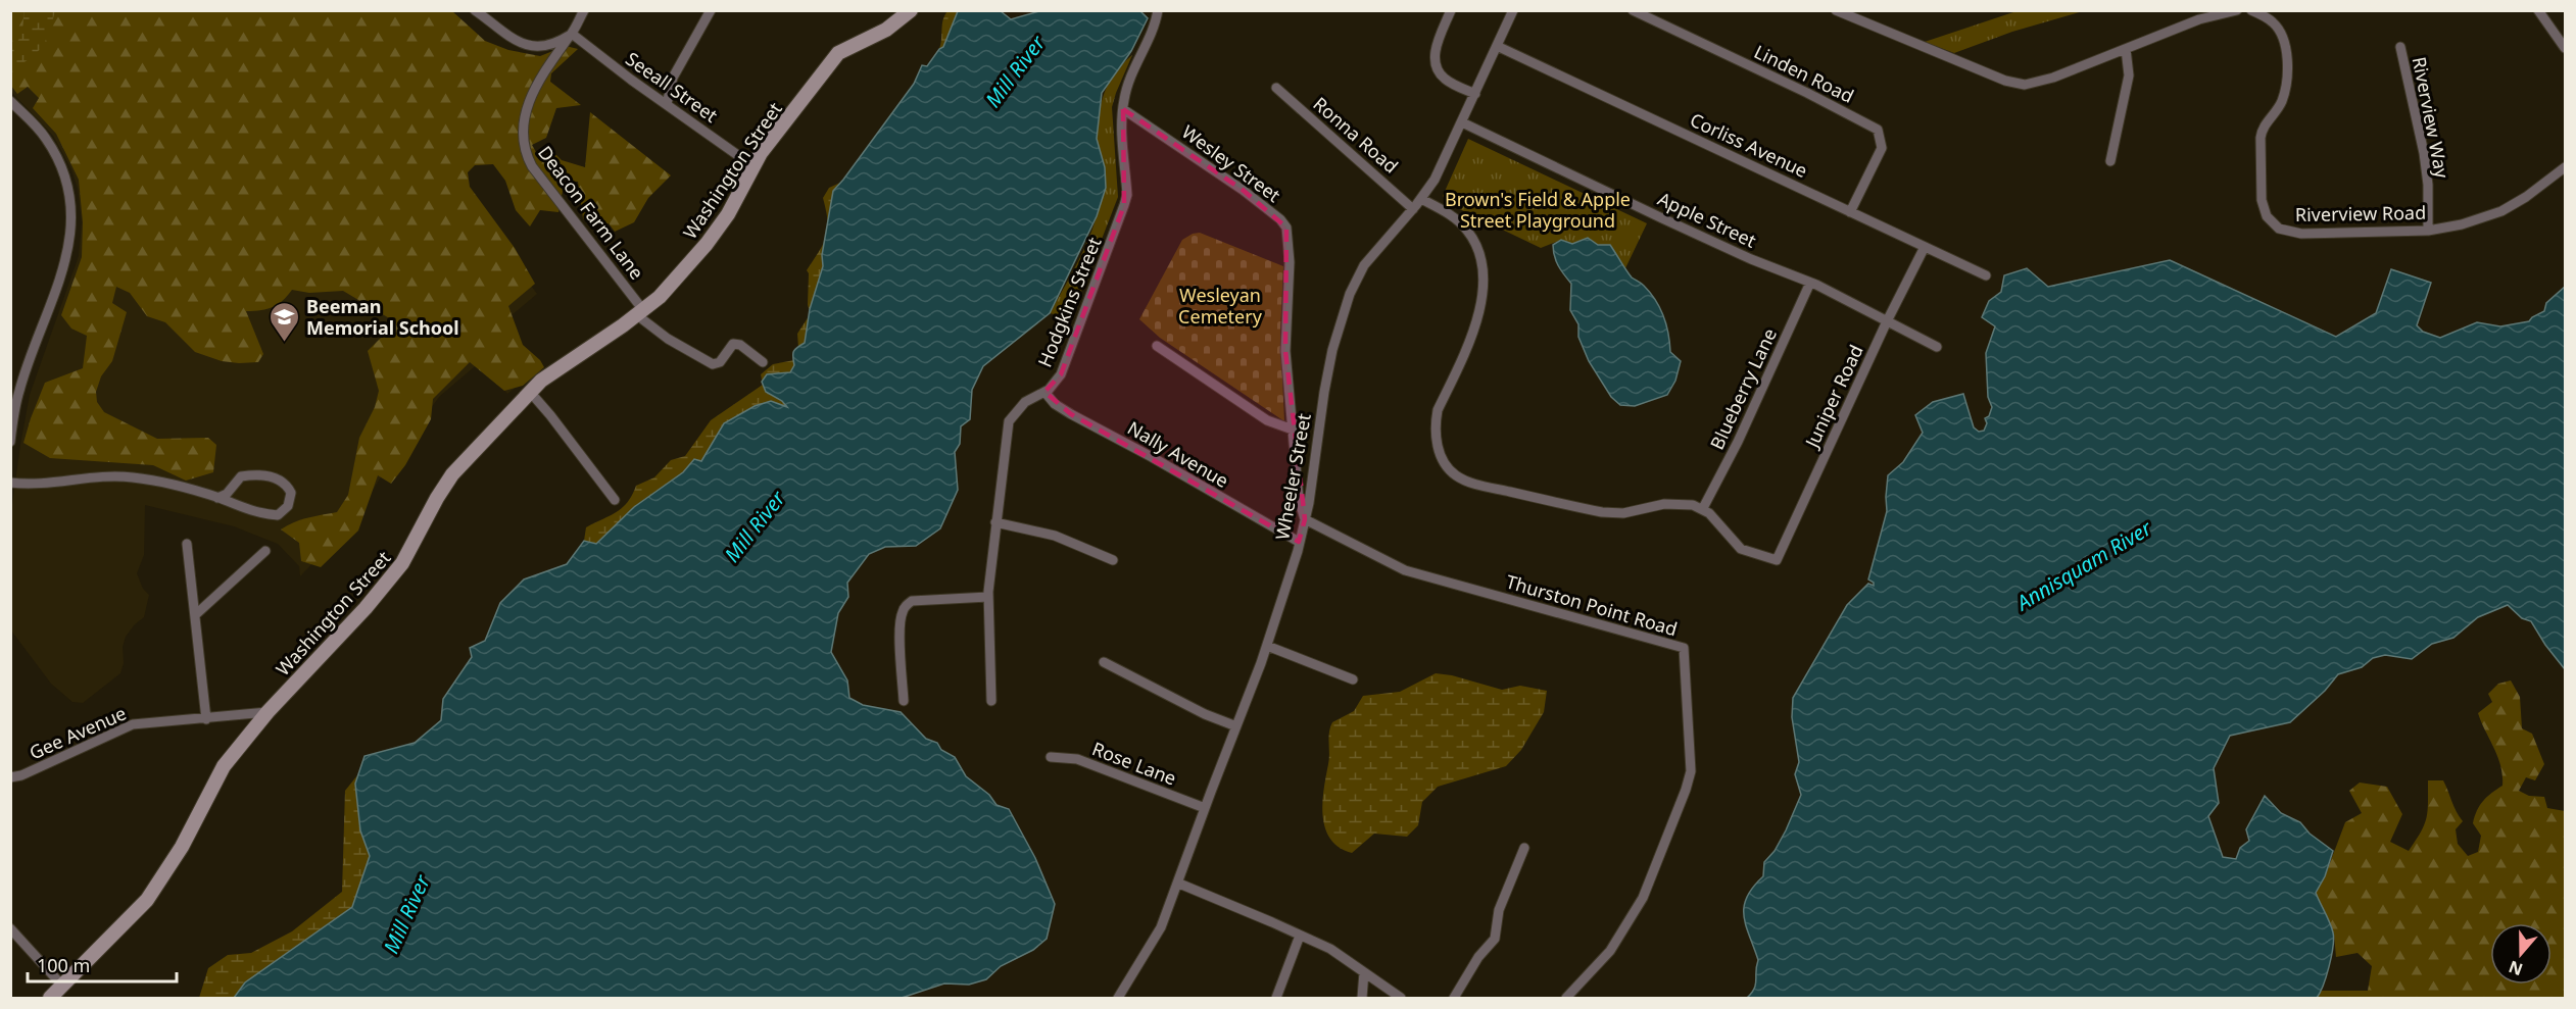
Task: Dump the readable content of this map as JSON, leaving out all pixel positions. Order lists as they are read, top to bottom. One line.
{"streets":{"main road":["Washington Street"],"street":["Linden Road","Seeall Street","Riverview Way","Ronna Road","Corliss Avenue","Wesley Street","Deacon Farm Lane","Riverview Road","Apple Street","Hodgkins Street","Blueberry Lane","Juniper Road","Nally Avenue","Wheeler Street","Thurston Point Road","Gee Avenue","Rose Lane"]},"crossings":[["Linden Road","Corliss Avenue"],["Seeall Street","Washington Street"],["Seeall Street","Deacon Farm Lane"],["Riverview Way","Riverview Road"],["Ronna Road","Wheeler Street"],["Corliss Avenue","Juniper Road"],["Corliss Avenue","Wheeler Street"],["Wesley Street","Hodgkins Street"],["Wesley Street","Wheeler Street"],["Wesley Street","Thurston Point Road"],["Washington Street","Deacon Farm Lane"],["Washington Street","Gee Avenue"],["Apple Street","Blueberry Lane"],["Apple Street","Juniper Road"],["Apple Street","Wheeler Street"],["Hodgkins Street","Nally Avenue"],["Blueberry Lane","Juniper Road"],["Nally Avenue","Wheeler Street"],["Wheeler Street","Thurston Point Road"],["Wheeler Street","Rose Lane"]],"water":["Mill River","Annisquam River"],"parks":["Brown's Field & Apple Street Playground","Wesleyan Cemetery"],"places":{"school or university":["Beeman Memorial School"]},"scale_bar":"100 m","north":"bottom"}
